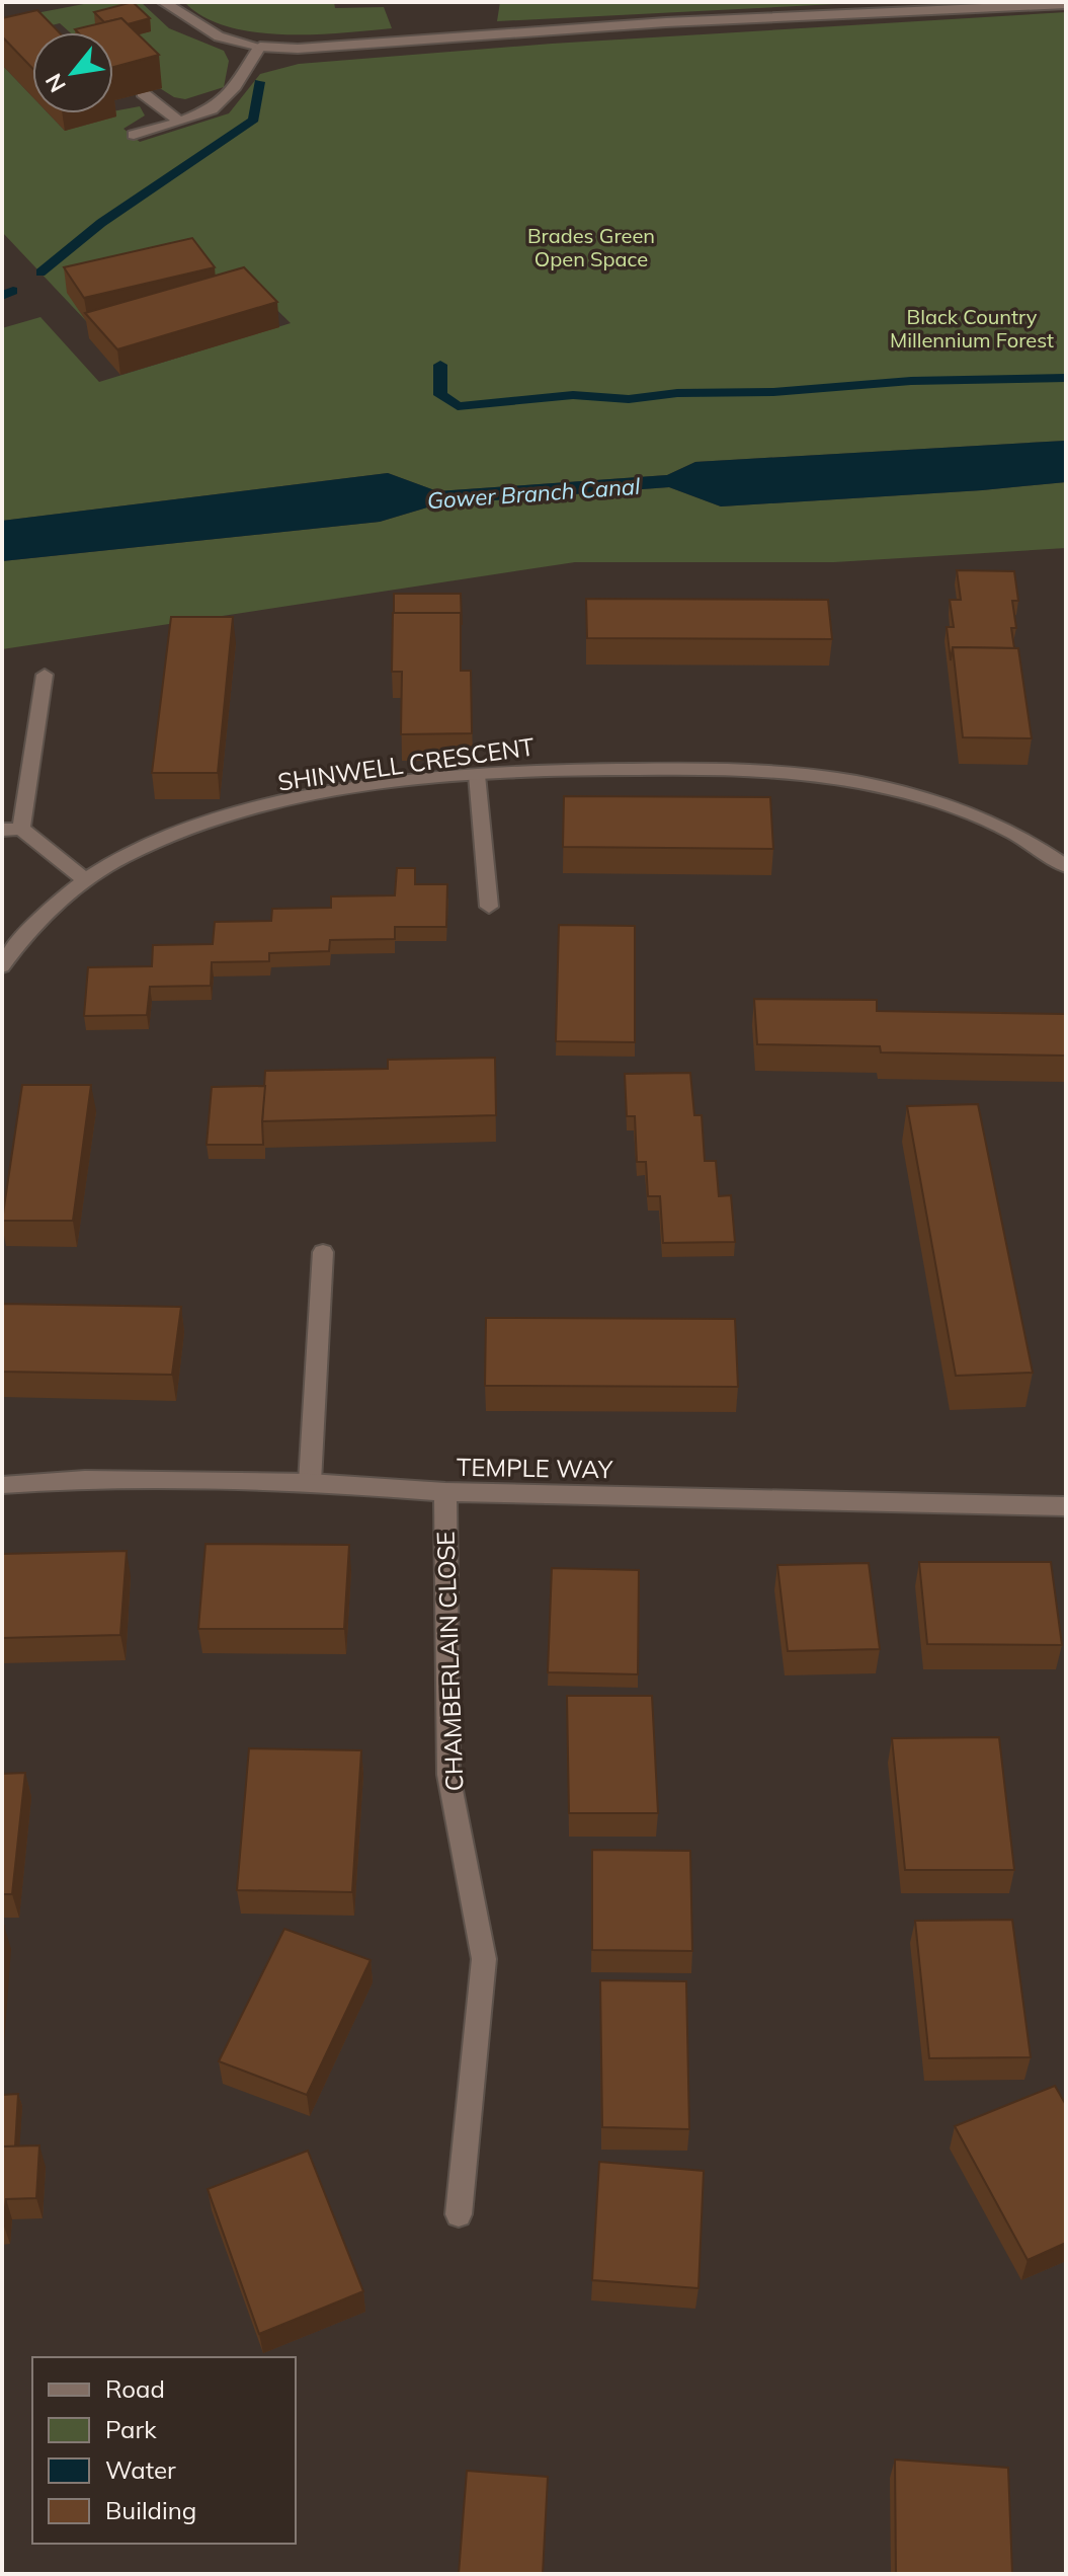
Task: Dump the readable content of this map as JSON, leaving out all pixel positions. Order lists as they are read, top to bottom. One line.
{"streets":{"street":["SHINWELL CRESCENT","TEMPLE WAY","CHAMBERLAIN CLOSE"]},"crossings":[["TEMPLE WAY","CHAMBERLAIN CLOSE"]],"water":["Gower Branch Canal"],"parks":["Brades Green Open Space","Black Country Millennium Forest"],"legend":["Road","Park","Water","Building"],"north":"bottom left"}
